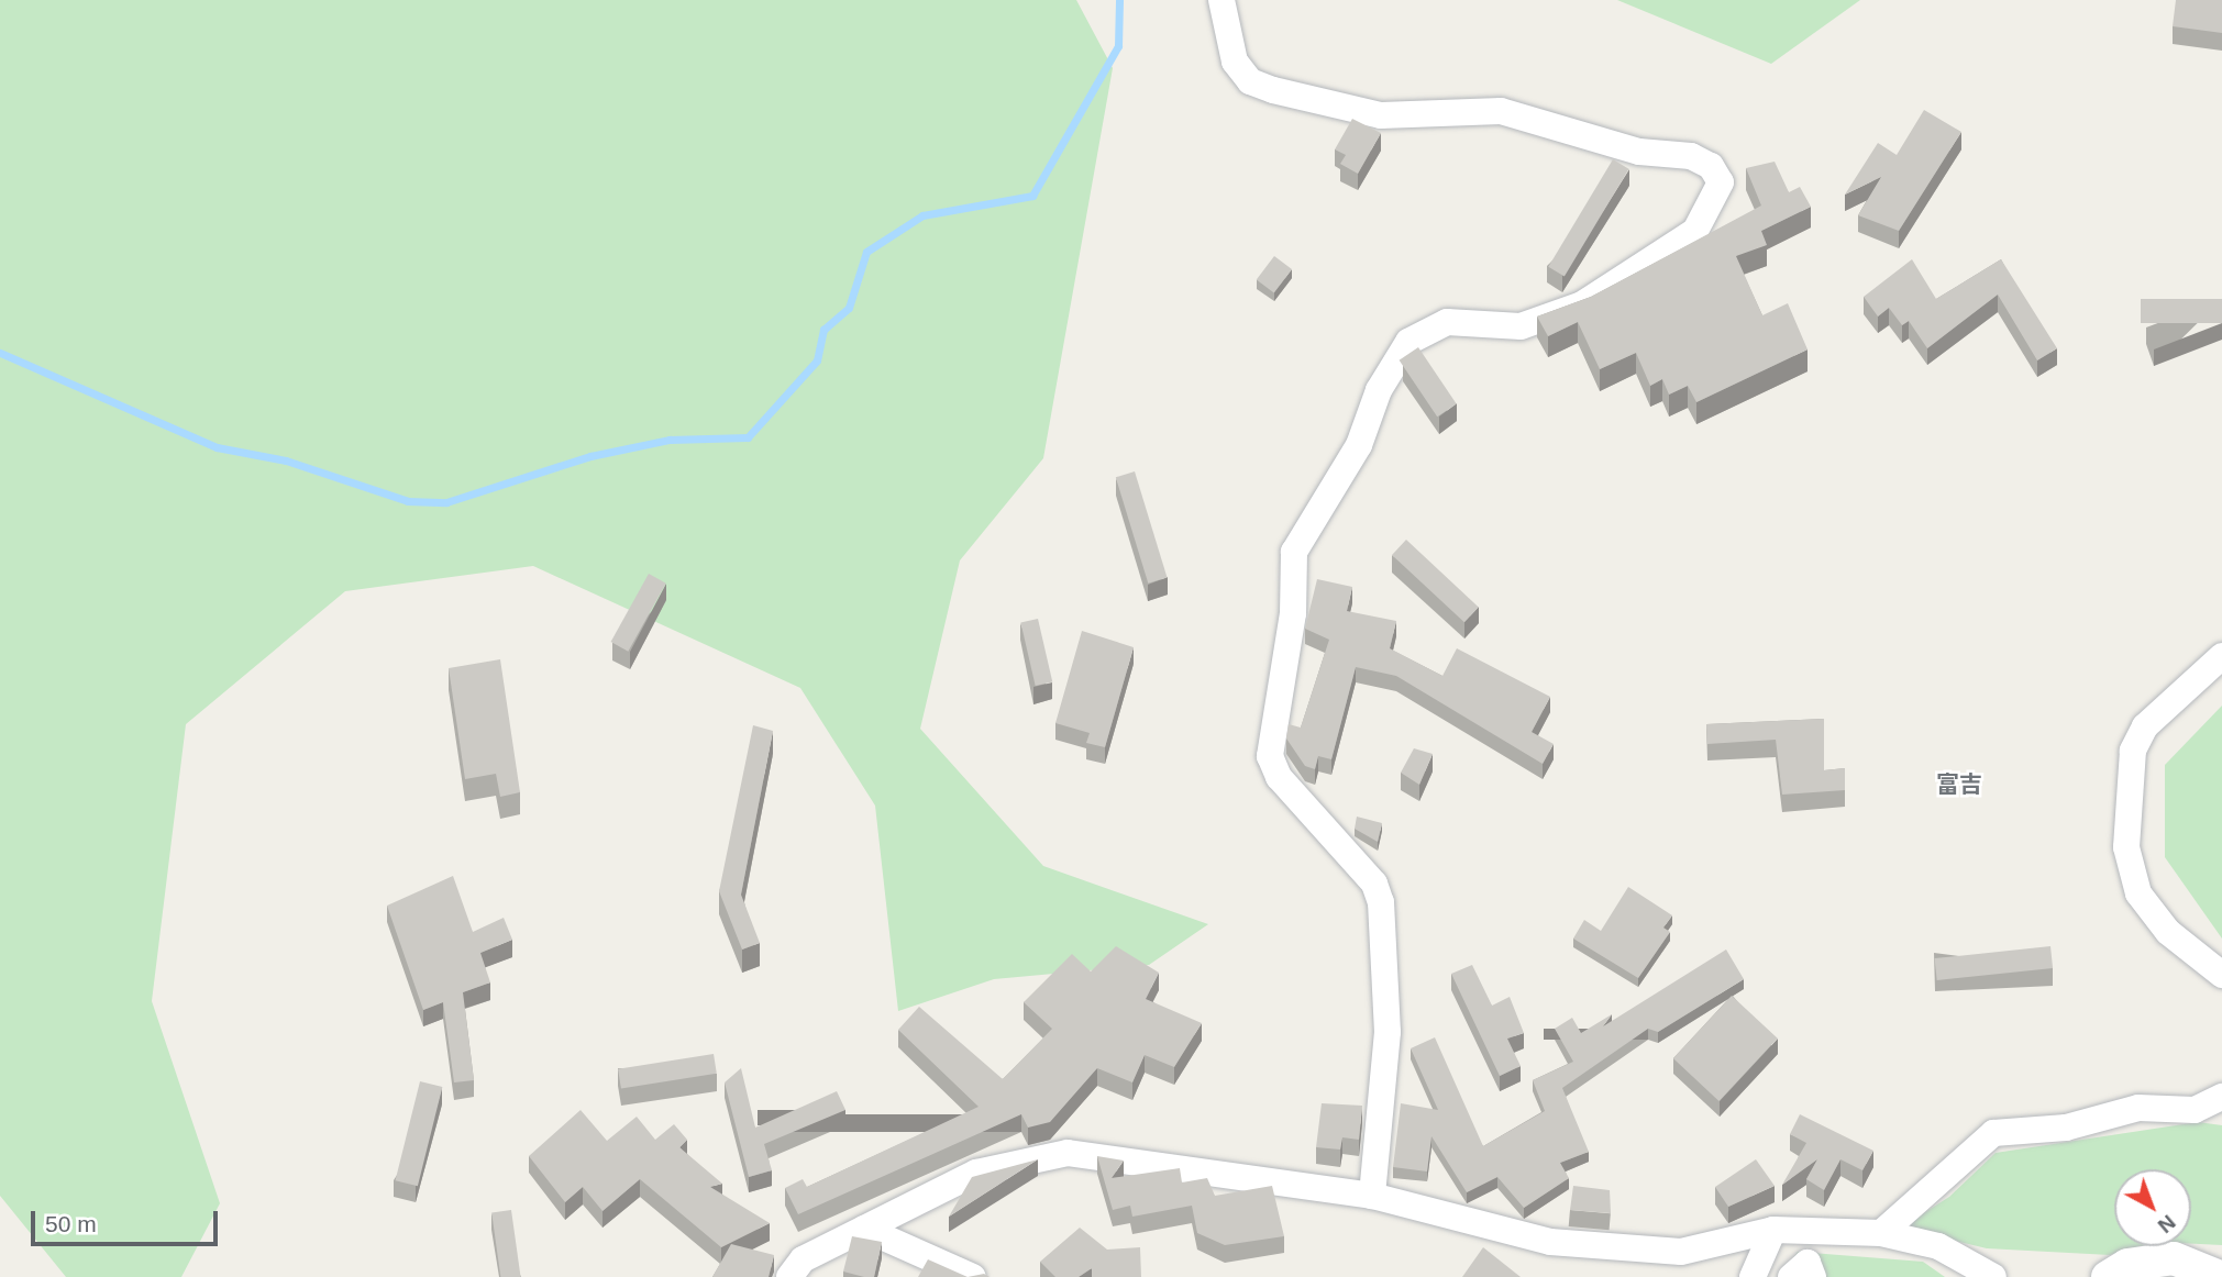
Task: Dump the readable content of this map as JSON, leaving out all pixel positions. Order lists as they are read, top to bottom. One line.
{"districts":["富吉"],"scale_bar":"50 m","north":"bottom right"}
